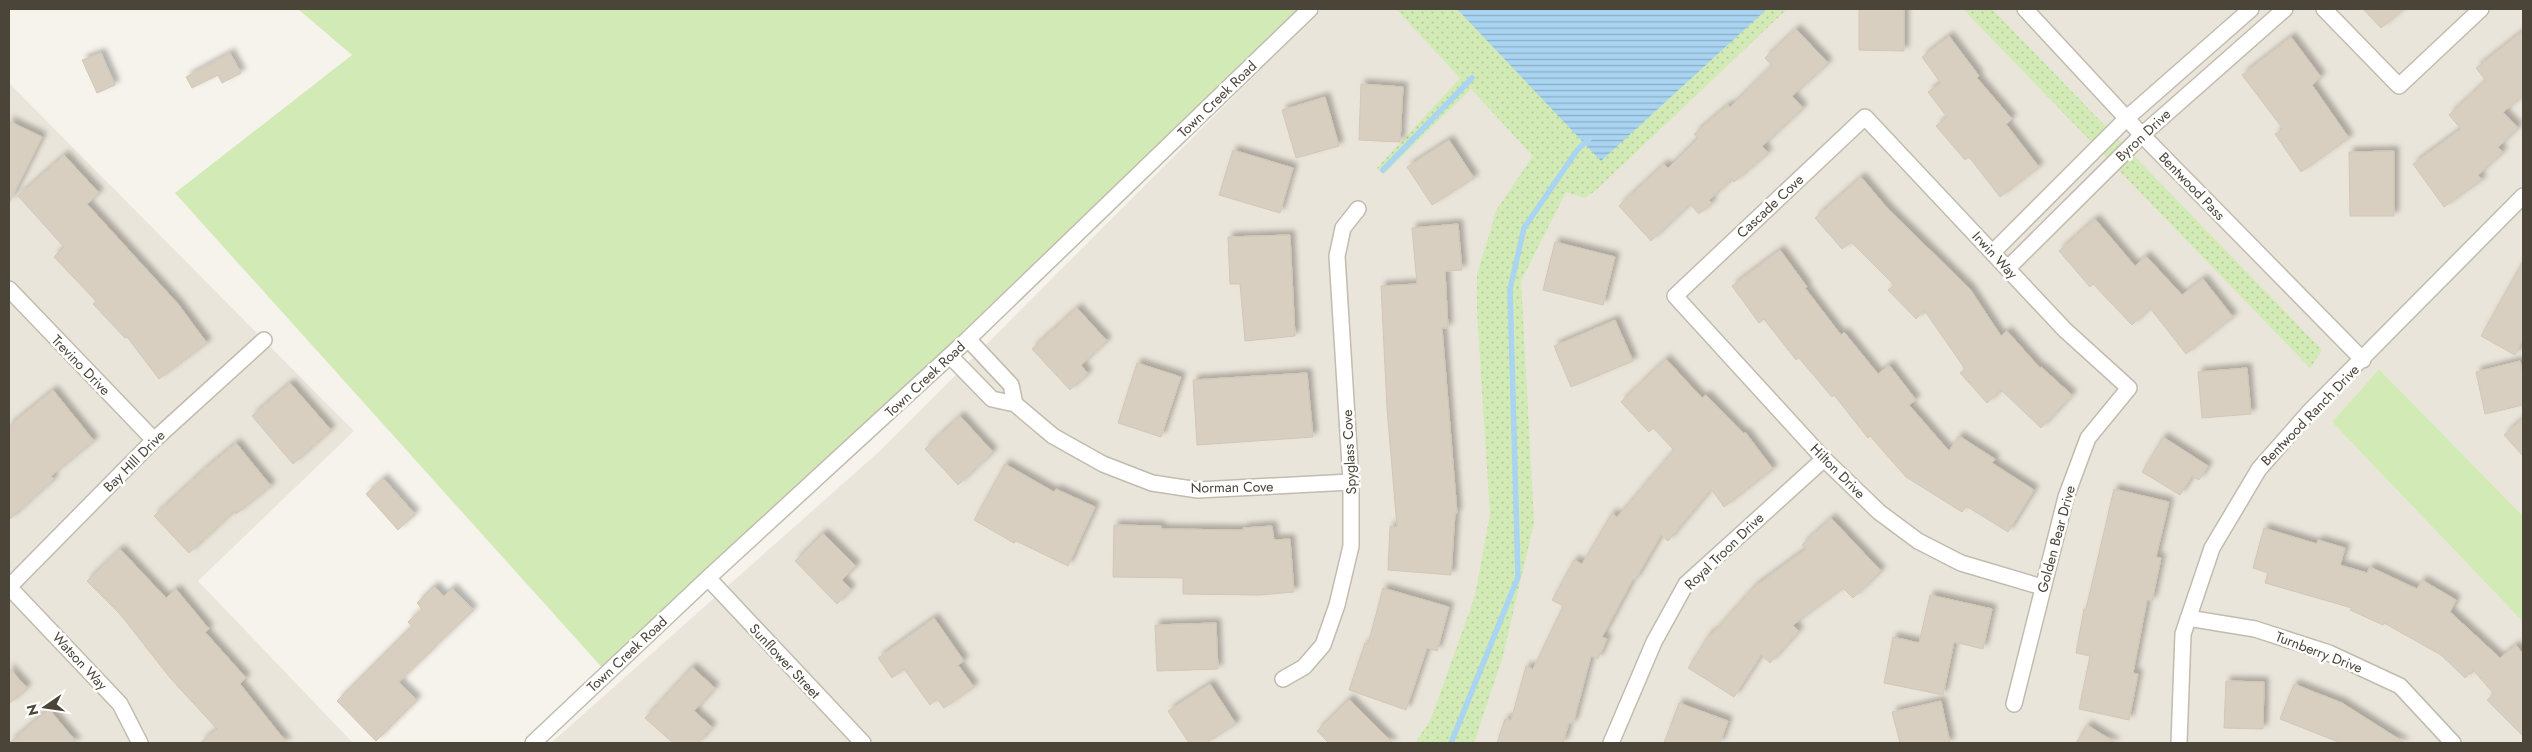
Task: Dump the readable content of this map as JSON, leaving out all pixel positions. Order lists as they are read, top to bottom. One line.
{"streets":{"street":["Town Creek Road","Byron Drive","Bentwood Pass","Cascade Cove","Irwin Way","Trevino Drive","Bentwood Ranch Drive","Spyglass Cove","Bay HIll Drive","Hilton Drive","Norman Cove","Golden Bear Drive","Royal Troon Drive","Turnberry Drive","Watson Way","Sunflower Street"]},"crossings":[["Town Creek Road","Norman Cove"],["Town Creek Road","Sunflower Street"],["Byron Drive","Bentwood Pass"],["Byron Drive","Irwin Way"],["Bentwood Pass","Bentwood Ranch Drive"],["Cascade Cove","Irwin Way"],["Cascade Cove","Hilton Drive"],["Irwin Way","Golden Bear Drive"],["Trevino Drive","Bay HIll Drive"],["Bentwood Ranch Drive","Turnberry Drive"],["Spyglass Cove","Norman Cove"],["Bay HIll Drive","Watson Way"],["Hilton Drive","Golden Bear Drive"],["Hilton Drive","Royal Troon Drive"]],"north":"left"}
